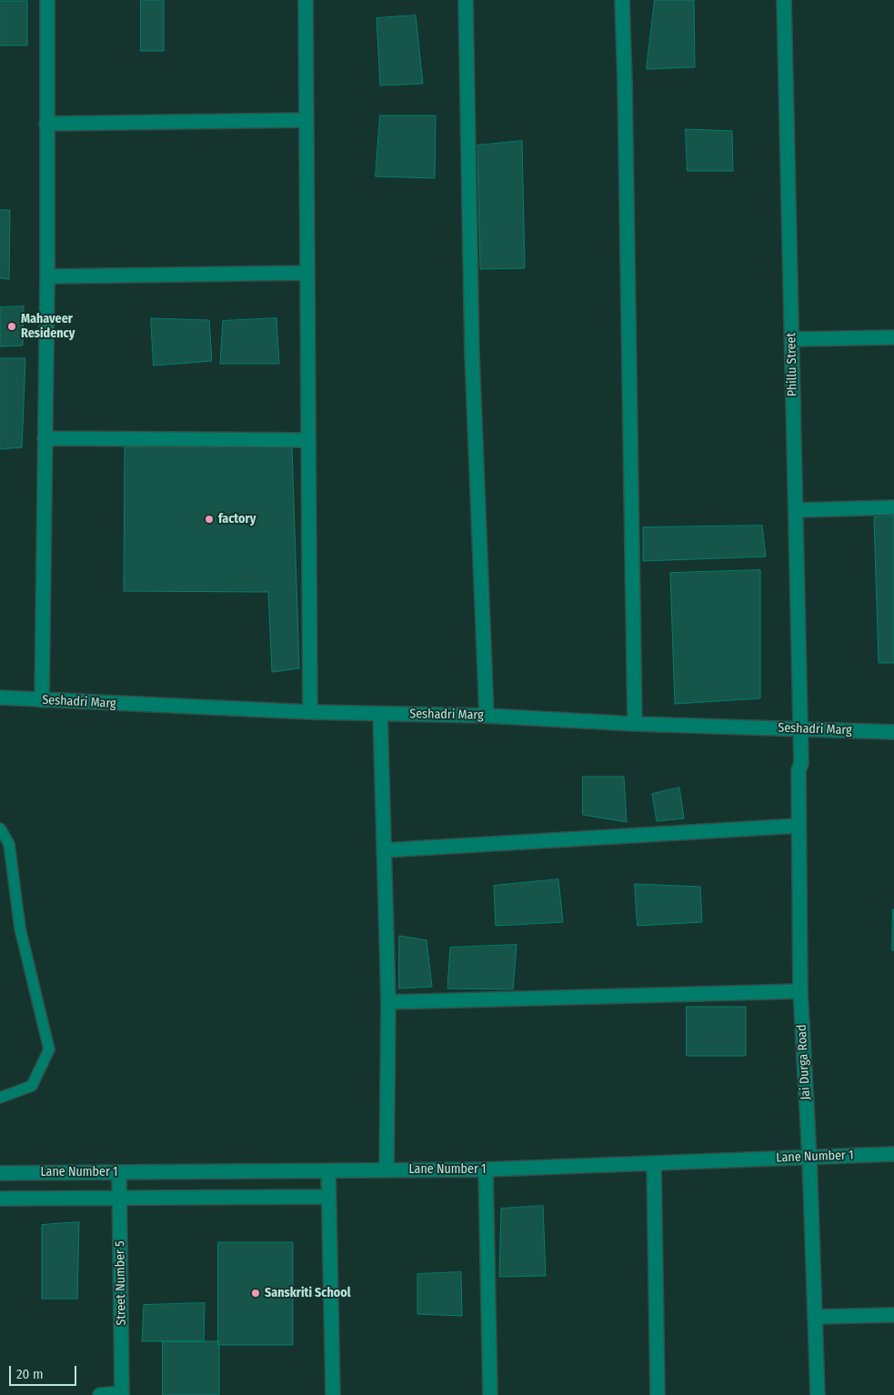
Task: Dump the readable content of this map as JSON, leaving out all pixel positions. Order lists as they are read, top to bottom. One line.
{"streets":{"street":["Phillu Street","Seshadri Marg","Jai Durga Road","Lane Number 1","Street Number 5"]},"crossings":[["Phillu Street","Seshadri Marg"],["Phillu Street","Jai Durga Road"],["Seshadri Marg","Jai Durga Road"],["Jai Durga Road","Lane Number 1"],["Lane Number 1","Street Number 5"]],"places":["Mahaveer Residency","factory","Sanskriti School"],"scale_bar":"20 m"}
